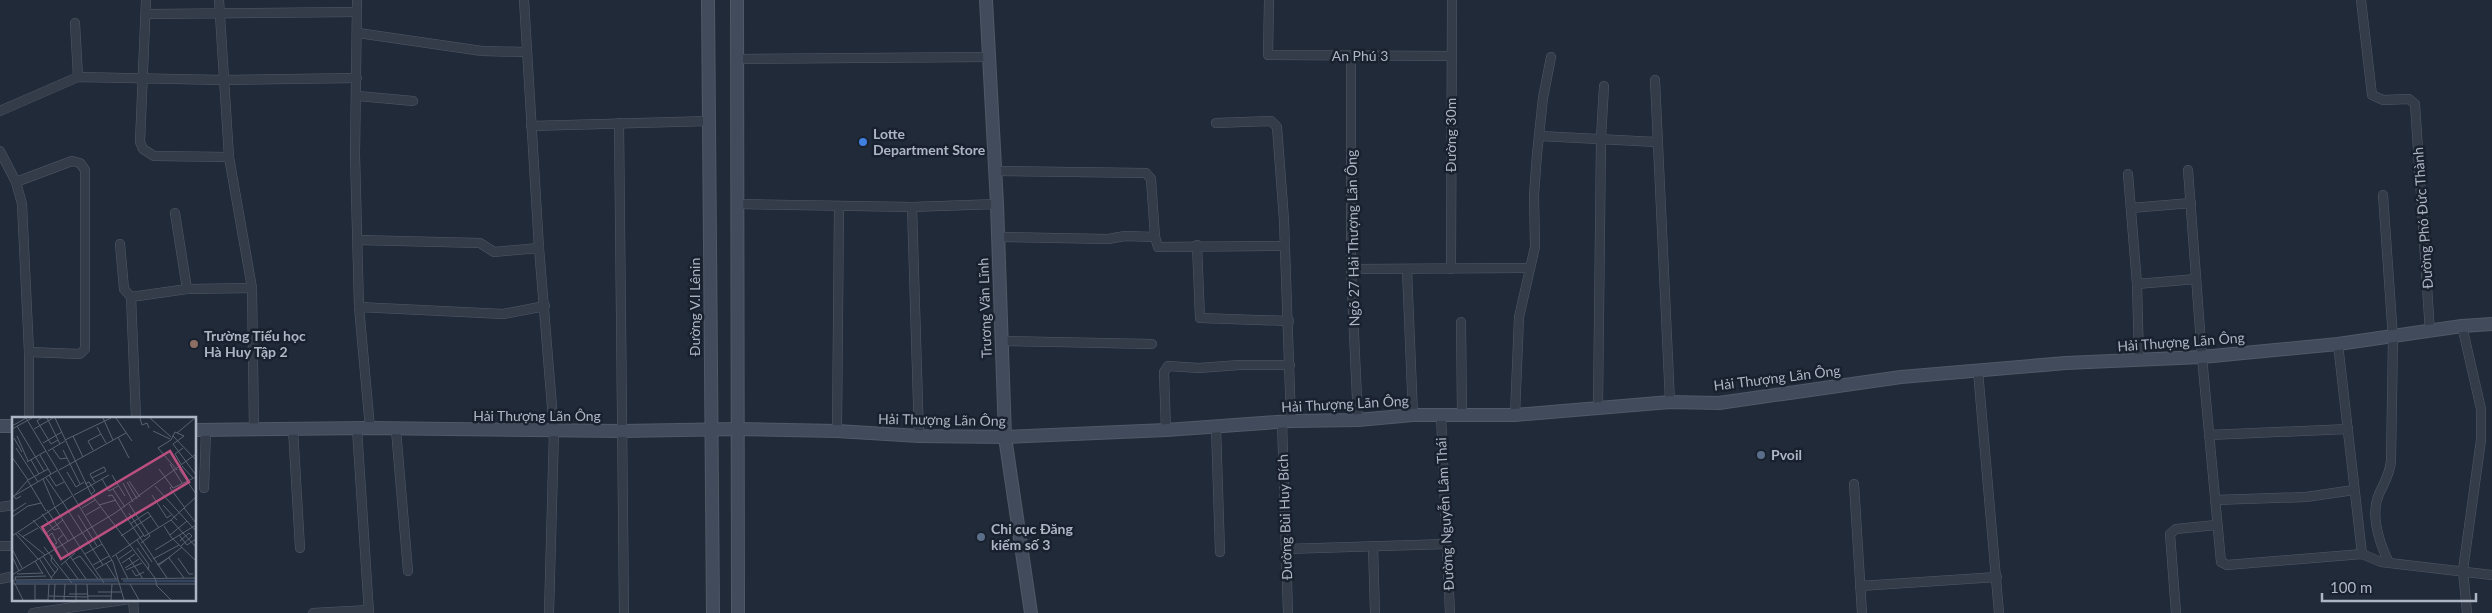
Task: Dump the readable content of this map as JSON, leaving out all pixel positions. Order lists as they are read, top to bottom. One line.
{"streets":{"street":["An Phú 3","Đường 30m","Đường Phó Đức Thành","Ngõ 27 Hải Thượng Lãn Ông","Đường V.I Lênin","Trương Văn Lĩnh","Hải Thượng Lãn Ông","Đường Nguyễn Lâm Thái","Đường Bùi Huy Bích"]},"crossings":[["An Phú 3","Đường 30m"],["An Phú 3","Ngõ 27 Hải Thượng Lãn Ông"],["Đường Phó Đức Thành","Hải Thượng Lãn Ông"],["Ngõ 27 Hải Thượng Lãn Ông","Hải Thượng Lãn Ông"],["Đường V.I Lênin","Hải Thượng Lãn Ông"],["Trương Văn Lĩnh","Hải Thượng Lãn Ông"],["Hải Thượng Lãn Ông","Đường Nguyễn Lâm Thái"],["Hải Thượng Lãn Ông","Đường Bùi Huy Bích"]],"places":["Lotte Department Store","Trường Tiểu học Hà Huy Tập 2","Pvoil","Chi cục Đăng kiểm số 3"],"scale_bar":"100 m"}
